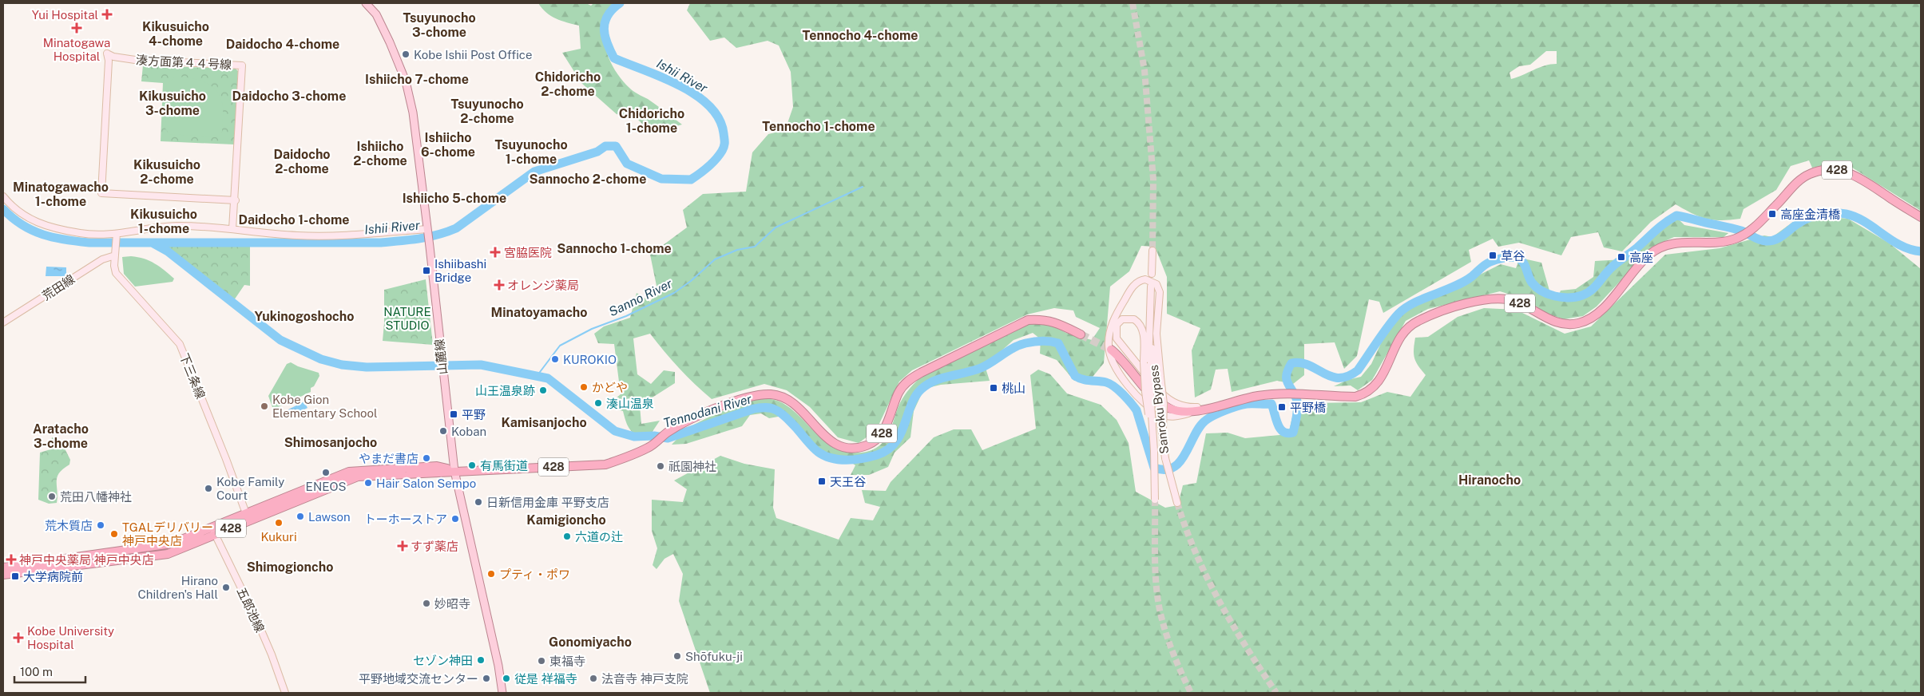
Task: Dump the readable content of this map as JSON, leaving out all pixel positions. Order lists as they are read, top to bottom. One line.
{"streets":{"highway":["428"],"main road":["山麓線"],"street":["湊方面第４４号線","荒田線","下三条線","Sanroku Bypass","五郎池線"]},"crossings":[["428","山麓線"],["428","下三条線"],["428","五郎池線"],["荒田線","下三条線"]],"districts":["Tsuyunocho 3-chome","Kikusuicho 4-chome","Tennocho 4-chome","Daidocho 4-chome","Chidoricho 2-chome","Ishiicho 7-chome","Kikusuicho 3-chome","Daidocho 3-chome","Tsuyunocho 2-chome","Chidoricho 1-chome","Tennocho 1-chome","Ishiicho 6-chome","Tsuyunocho 1-chome","Ishiicho 2-chome","Daidocho 2-chome","Kikusuicho 2-chome","Sannocho 2-chome","Minatogawacho 1-chome","Ishiicho 5-chome","Kikusuicho 1-chome","Daidocho 1-chome","Sannocho 1-chome","Minatoyamacho","Yukinogoshocho","Kamisanjocho","Aratacho 3-chome","Shimosanjocho","Hiranocho","Kamigioncho","Shimogioncho","Gonomiyacho"],"water":["Ishii River","Sanno River","Tennodani River"],"parks":["NATURE STUDIO"],"places":{"health":["Yui Hospital","Minatogawa Hospital","宮脇医院","オレンジ薬局","すず薬店","神戸中央薬局 神戸中央店","Kobe University Hospital"],"other":["Kobe Ishii Post Office","KUROKIO","かどや","山王温泉跡","湊山温泉","Kobe Gion Elementary School","Koban","やまだ書店","有馬街道","祇園神社","ENEOS","Hair Salon Sempo","Kobe Family Court","荒田八幡神社","日新信用金庫 平野支店","Lawson","トーホーストア","Kukuri","荒木質店","TGALデリバリー 神戸中央店","六道の辻","プティ・ポワ","Hirano Children's Hall","妙昭寺","Shōfuku-ji","セゾン神田","東福寺","平野地域交流センター","従是 祥福寺","法音寺 神戸支院"],"transit":["高座金清橋","草谷","高座","Ishiibashi Bridge","桃山","平野橋","平野","天王谷","大学病院前"]},"scale_bar":"100 m"}
